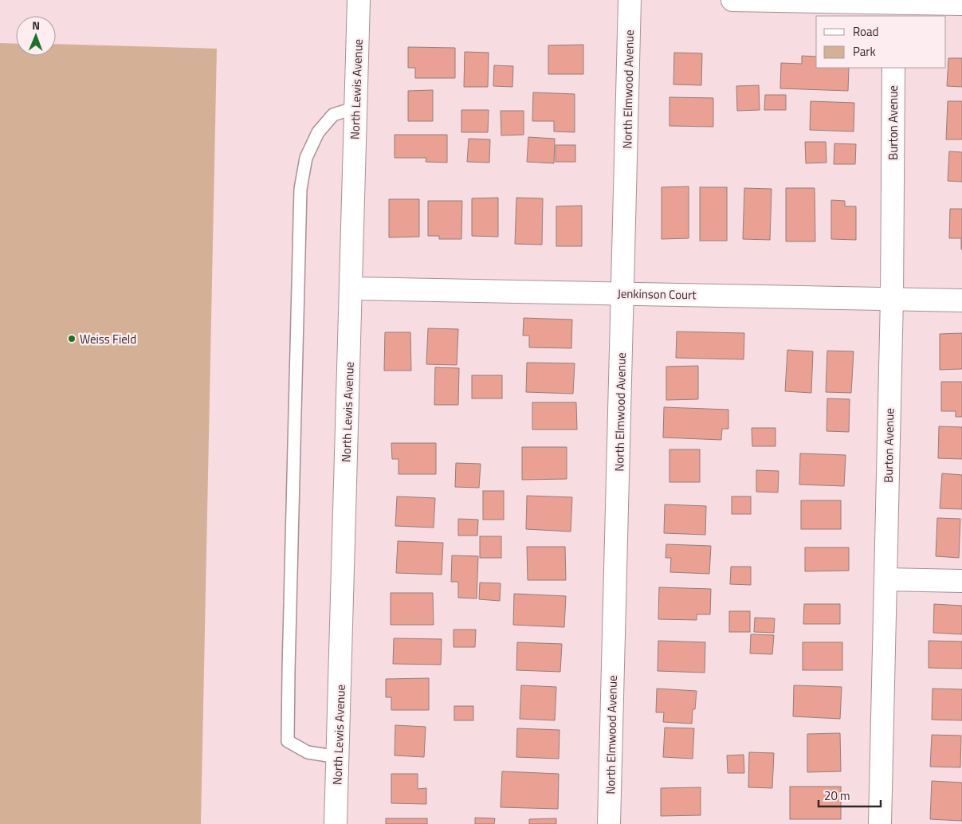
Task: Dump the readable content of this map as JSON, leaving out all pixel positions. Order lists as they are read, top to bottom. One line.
{"streets":{"street":["North Lewis Avenue","North Elmwood Avenue","Burton Avenue","Jenkinson Court"]},"crossings":[["North Lewis Avenue","Jenkinson Court"],["North Elmwood Avenue","Jenkinson Court"],["Burton Avenue","Jenkinson Court"]],"places":["Weiss Field"],"legend":["Road","Park"],"scale_bar":"20 m","north":"top"}
